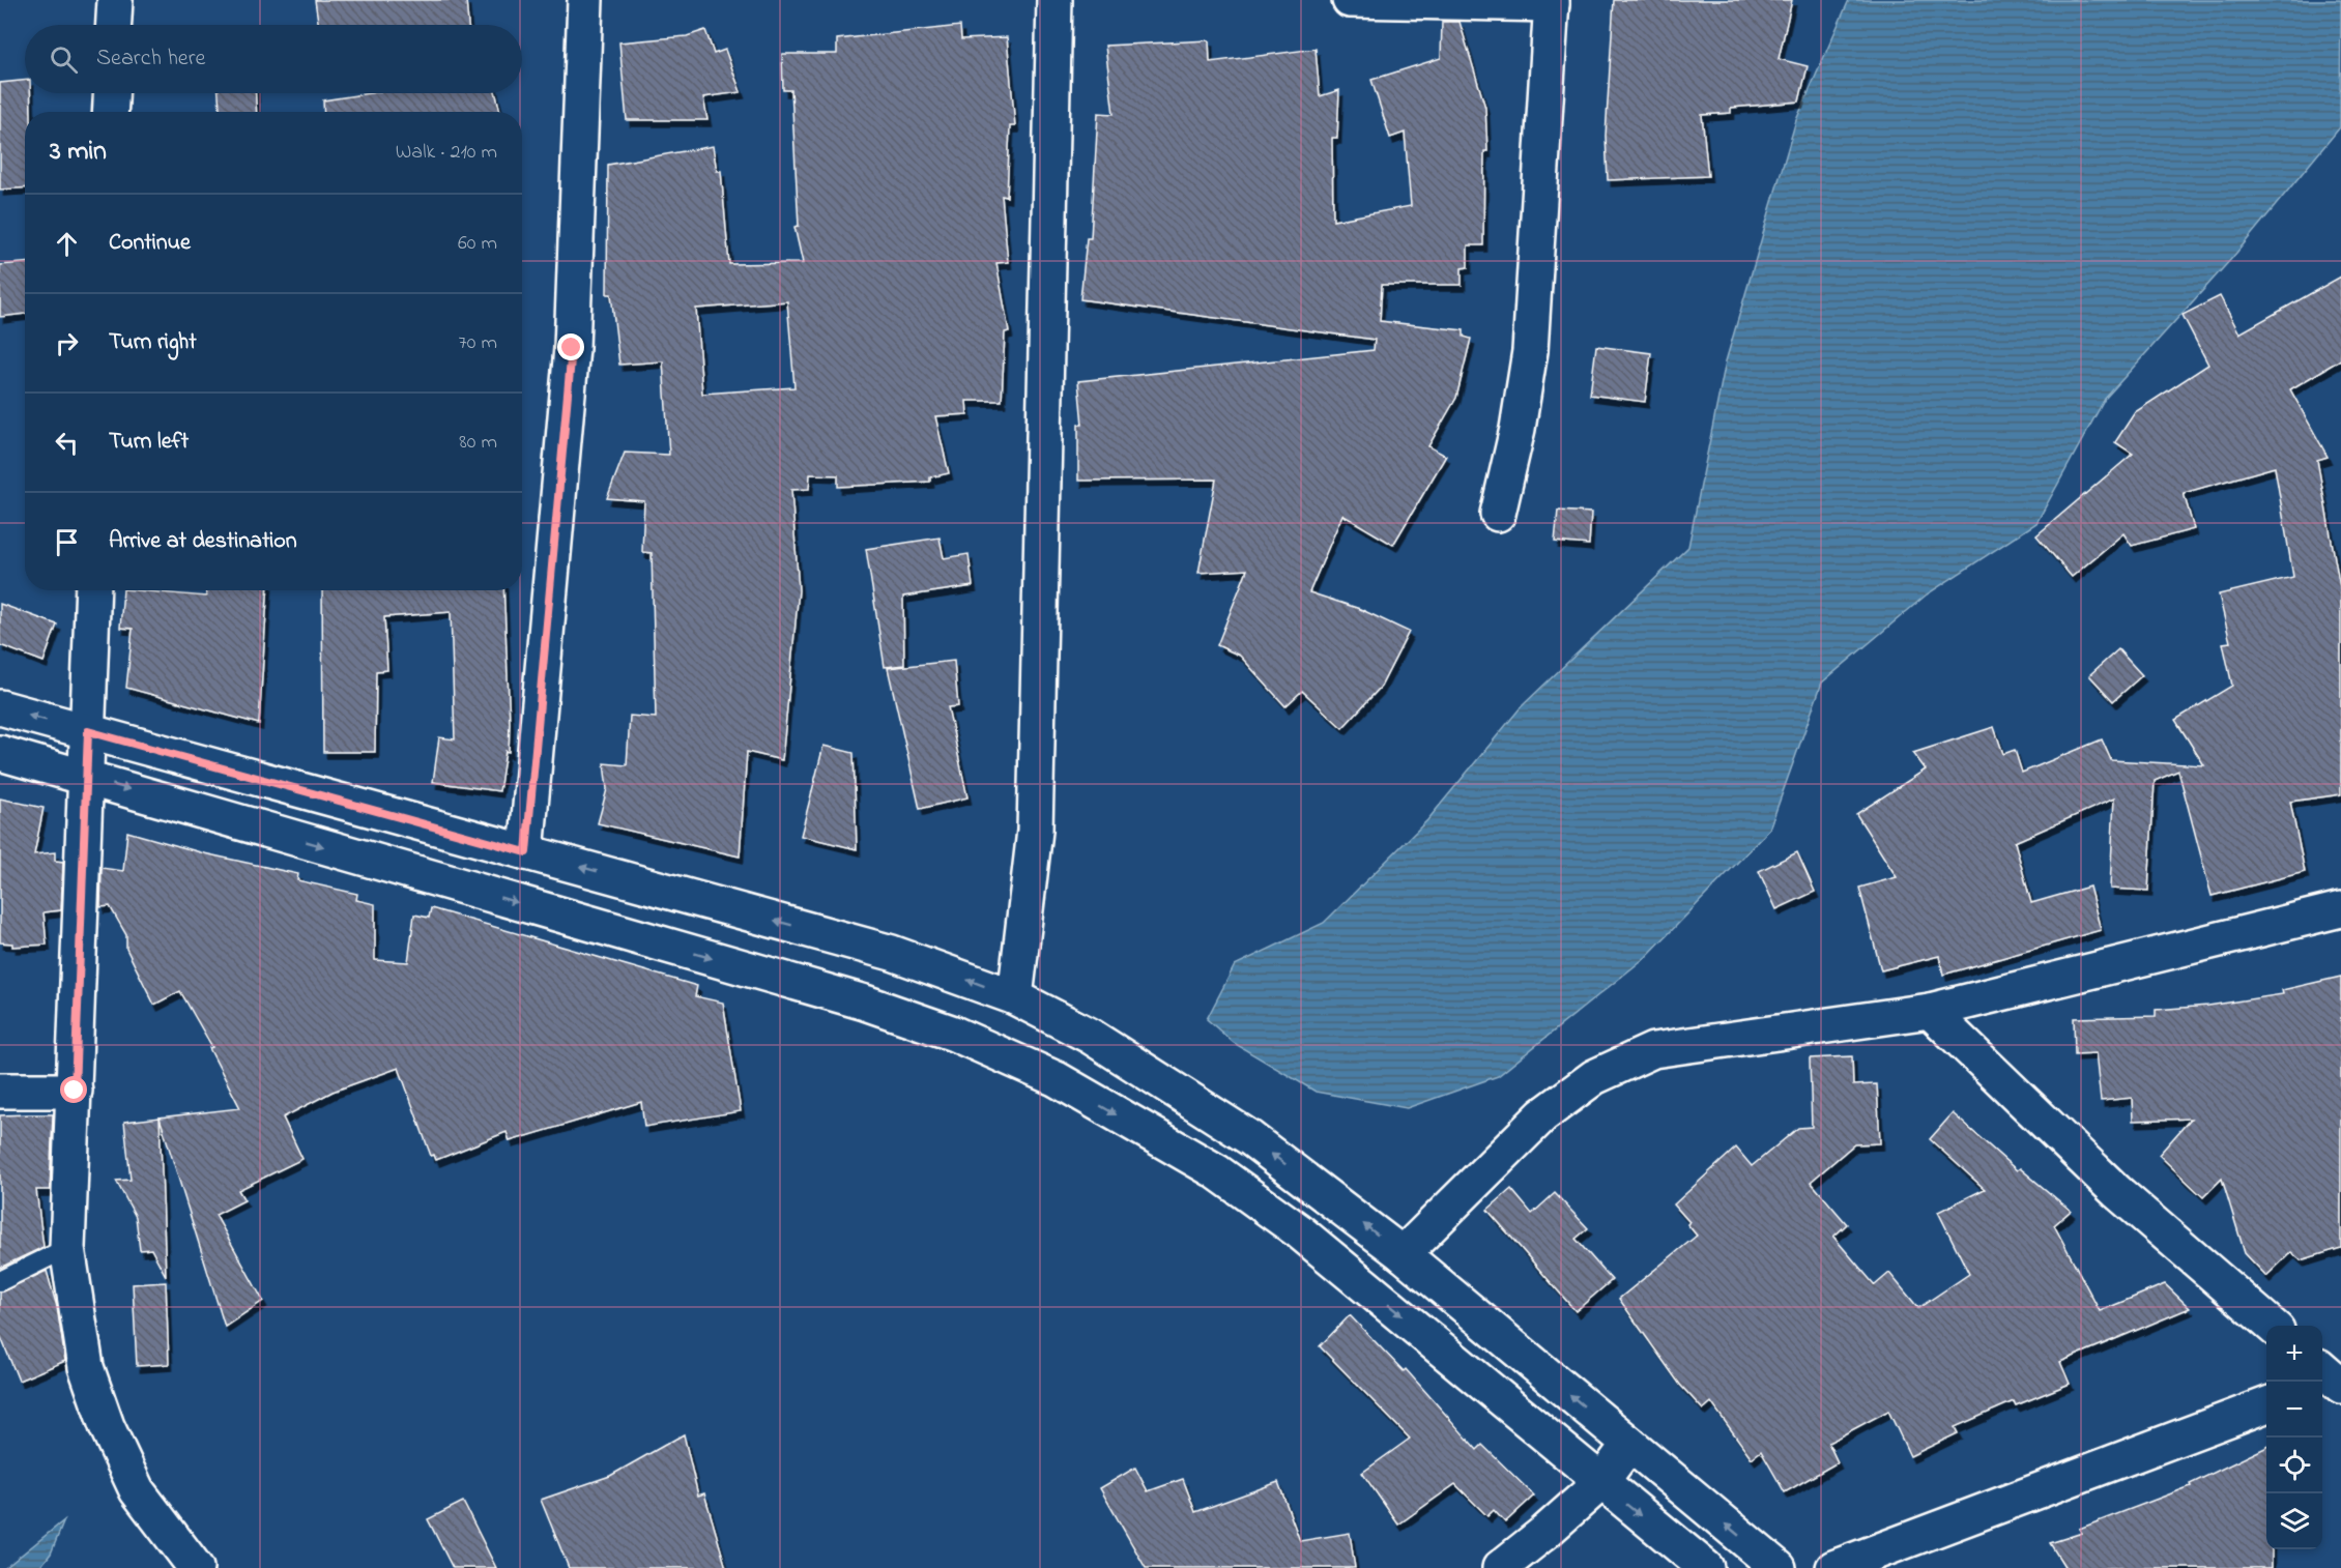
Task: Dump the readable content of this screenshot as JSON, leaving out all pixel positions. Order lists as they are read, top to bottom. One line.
{"page":{"search":"Search here","heading":["3 min","Walk · 210 m"],"list":[["Continue","60 m"],["Turn right","70 m"],["Turn left","80 m"],"Arrive at destination"],"map_buttons":["+","−"]}}
